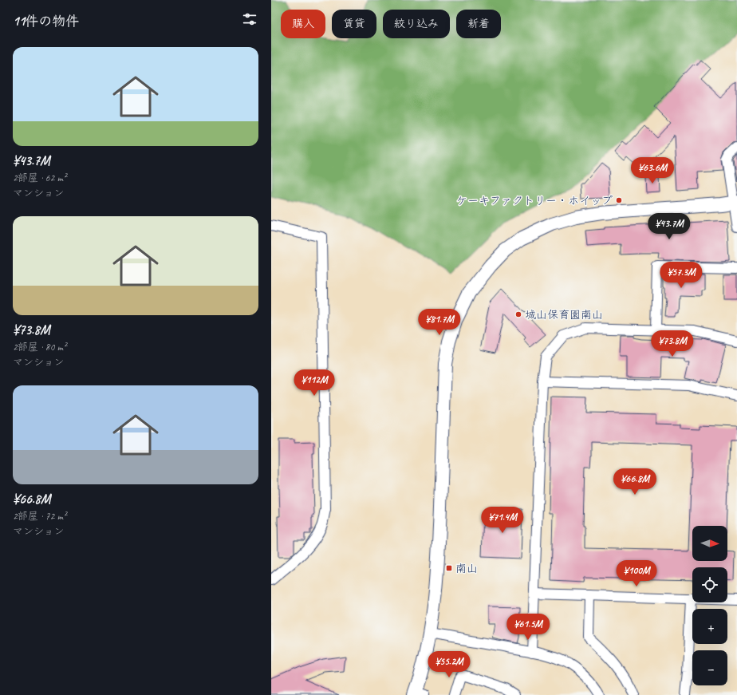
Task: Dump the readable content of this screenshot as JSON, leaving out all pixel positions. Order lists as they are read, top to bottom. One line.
{"places":{"other":["ケーキファクトリー・ホイップ","城山保育園南山"],"transit":["南山"]},"north":"right","page":{"heading":"11件の物件","chip":["購入","賃貸","絞り込み","新着"],"list":[{"name":"¥43.7M","note":"2部屋 · 62 m² · マンション"},{"name":"¥73.8M","note":"2部屋 · 80 m² · マンション"},{"name":"¥66.8M","note":"2部屋 · 72 m² · マンション"}],"price":["¥63.6M","¥43.7M","¥57.3M","¥81.7M","¥73.8M","¥112M","¥66.8M","¥71.4M","¥100M","¥61.5M","¥55.2M"],"map_buttons":["+","−"]}}
